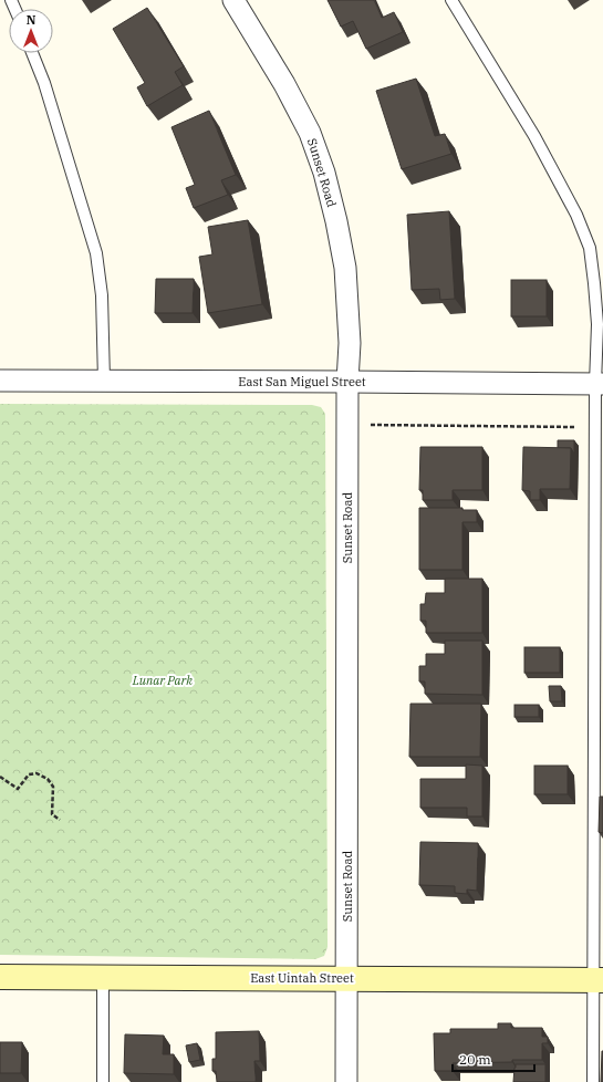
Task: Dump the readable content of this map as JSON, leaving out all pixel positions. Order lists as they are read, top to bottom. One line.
{"streets":{"main road":["East Uintah Street"],"street":["Sunset Road","East San Miguel Street"]},"crossings":[["Sunset Road","East San Miguel Street"],["Sunset Road","East Uintah Street"]],"parks":["Lunar Park"],"scale_bar":"20 m","north":"top"}
